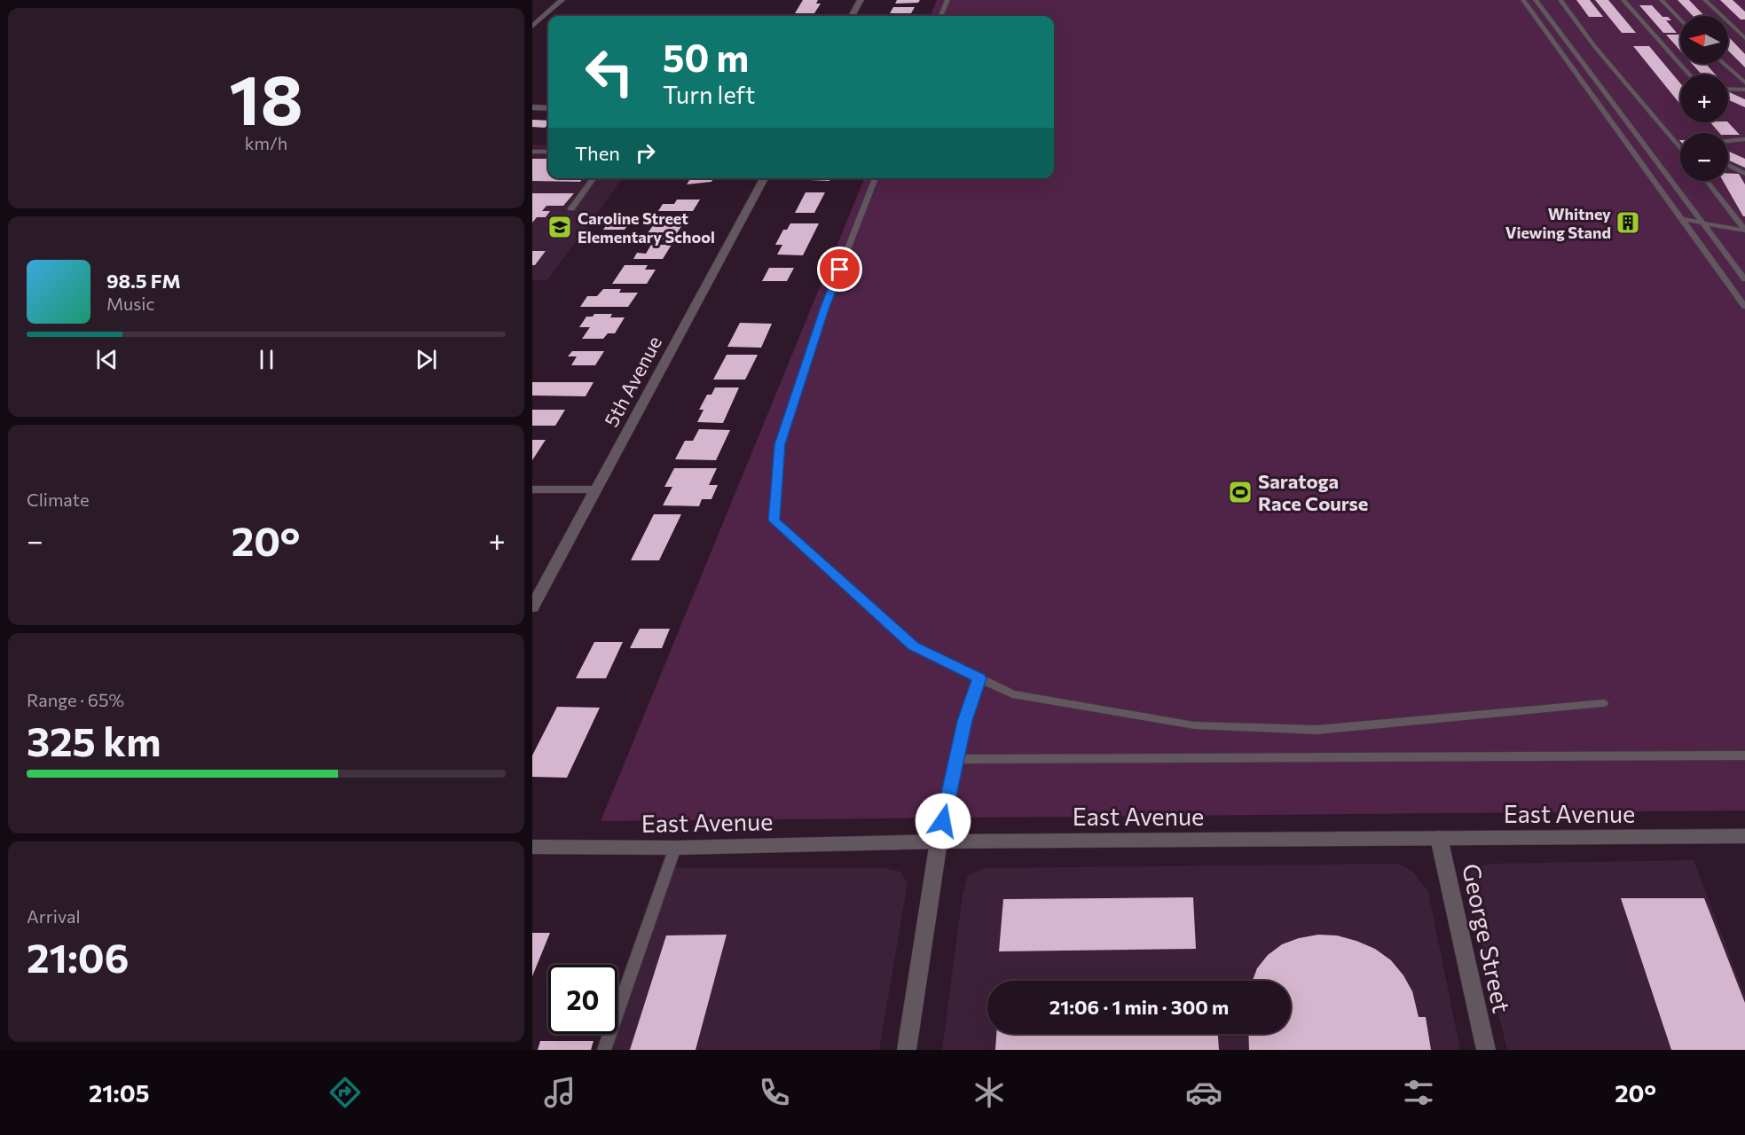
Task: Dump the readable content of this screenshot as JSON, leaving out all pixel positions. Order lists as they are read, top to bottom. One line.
{"streets":{"street":["5th Avenue","East Avenue","George Street"]},"crossings":[["East Avenue","George Street"]],"places":{"building":["Whitney Viewing Stand"],"school or university":["Caroline Street Elementary School"],"sports":["Saratoga Race Course"]},"north":"left","page":{"tile":[["18","km/h"],"Climate",["Range · 65%","325 km"],["Arrival","21:06"]],"map_buttons":["+","−"],"turn":["50 m","Turn left"],"then":"Then","song":["98.5 FM","Music"],"heat":["−","20°","+"],"limit":"20","trip":"21:06 · 1 min · 300 m","tabs":["21:05","20°"]}}
